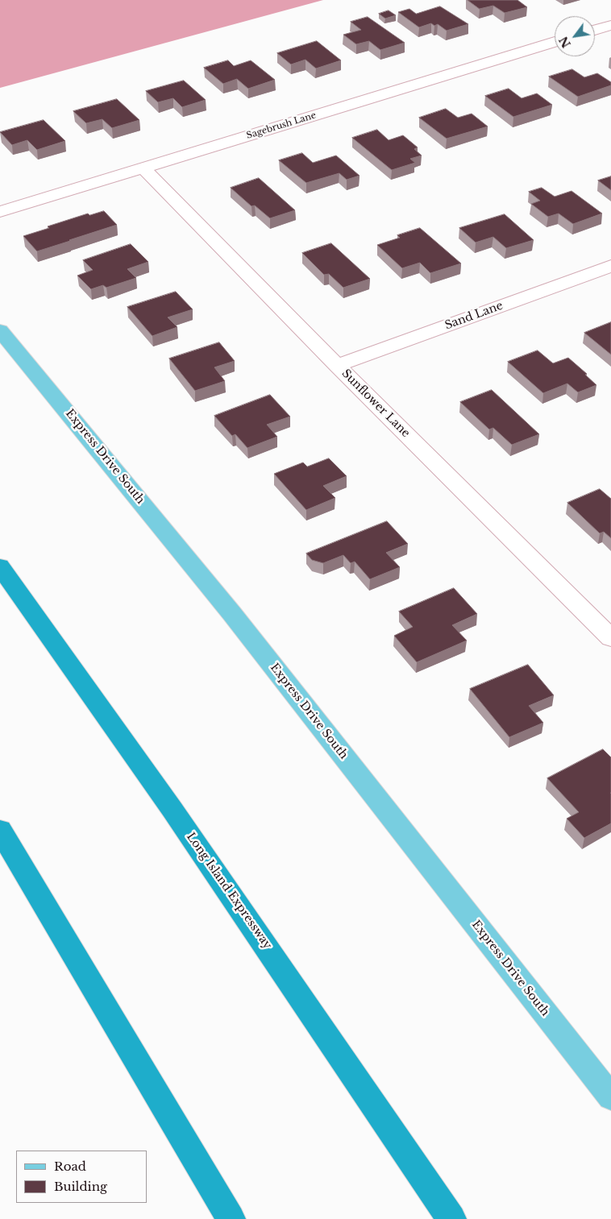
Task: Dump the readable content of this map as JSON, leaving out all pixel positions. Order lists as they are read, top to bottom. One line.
{"streets":{"highway":["Long Island Expressway"],"main road":["Express Drive South"],"street":["Sagebrush Lane","Sand Lane","Sunflower Lane"]},"crossings":[["Sagebrush Lane","Sunflower Lane"],["Sand Lane","Sunflower Lane"]],"legend":["Road","Building"],"north":"bottom left"}
